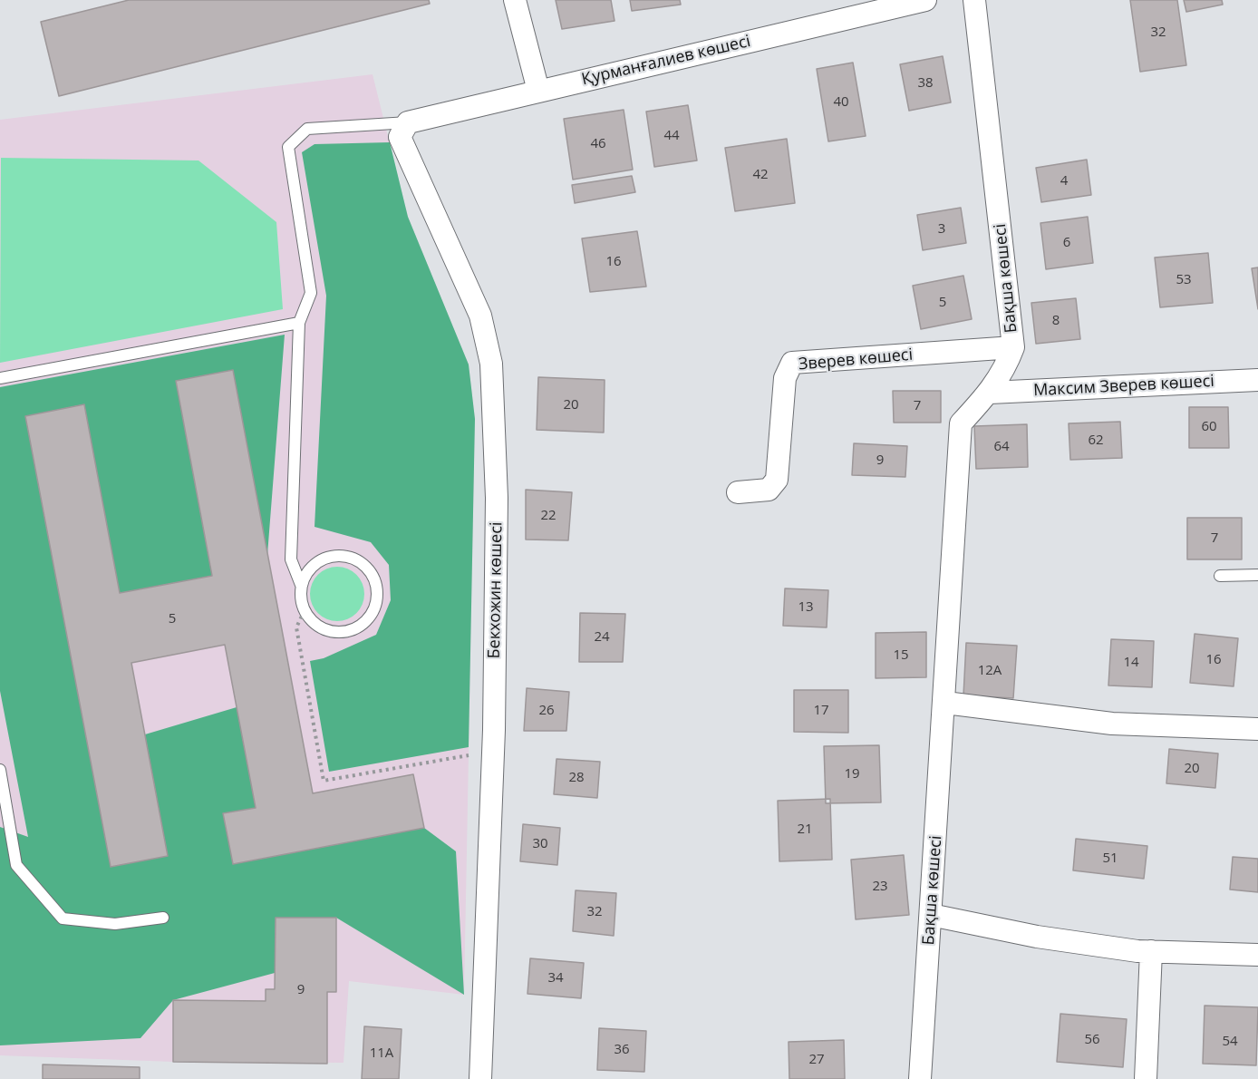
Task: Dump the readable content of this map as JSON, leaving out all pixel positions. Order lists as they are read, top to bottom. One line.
{"streets":{"street":["Қурманғалиев көшесі","Бақша көшесі","Зверев көшесі","Максим Зверев көшесі","Бекхожин көшесі"]},"crossings":[["Қурманғалиев көшесі","Бекхожин көшесі"],["Бақша көшесі","Зверев көшесі"],["Бақша көшесі","Максим Зверев көшесі"]],"house_numbers":["32","38","40","44","46","42","4","3","6","16","53","5","8","20","7","60","62","64","9","22","7","13","5","24","15","16","14","12А","26","17","20","19","28","21","30","51","23","32","34","9","56","54","36","11А","27"]}
